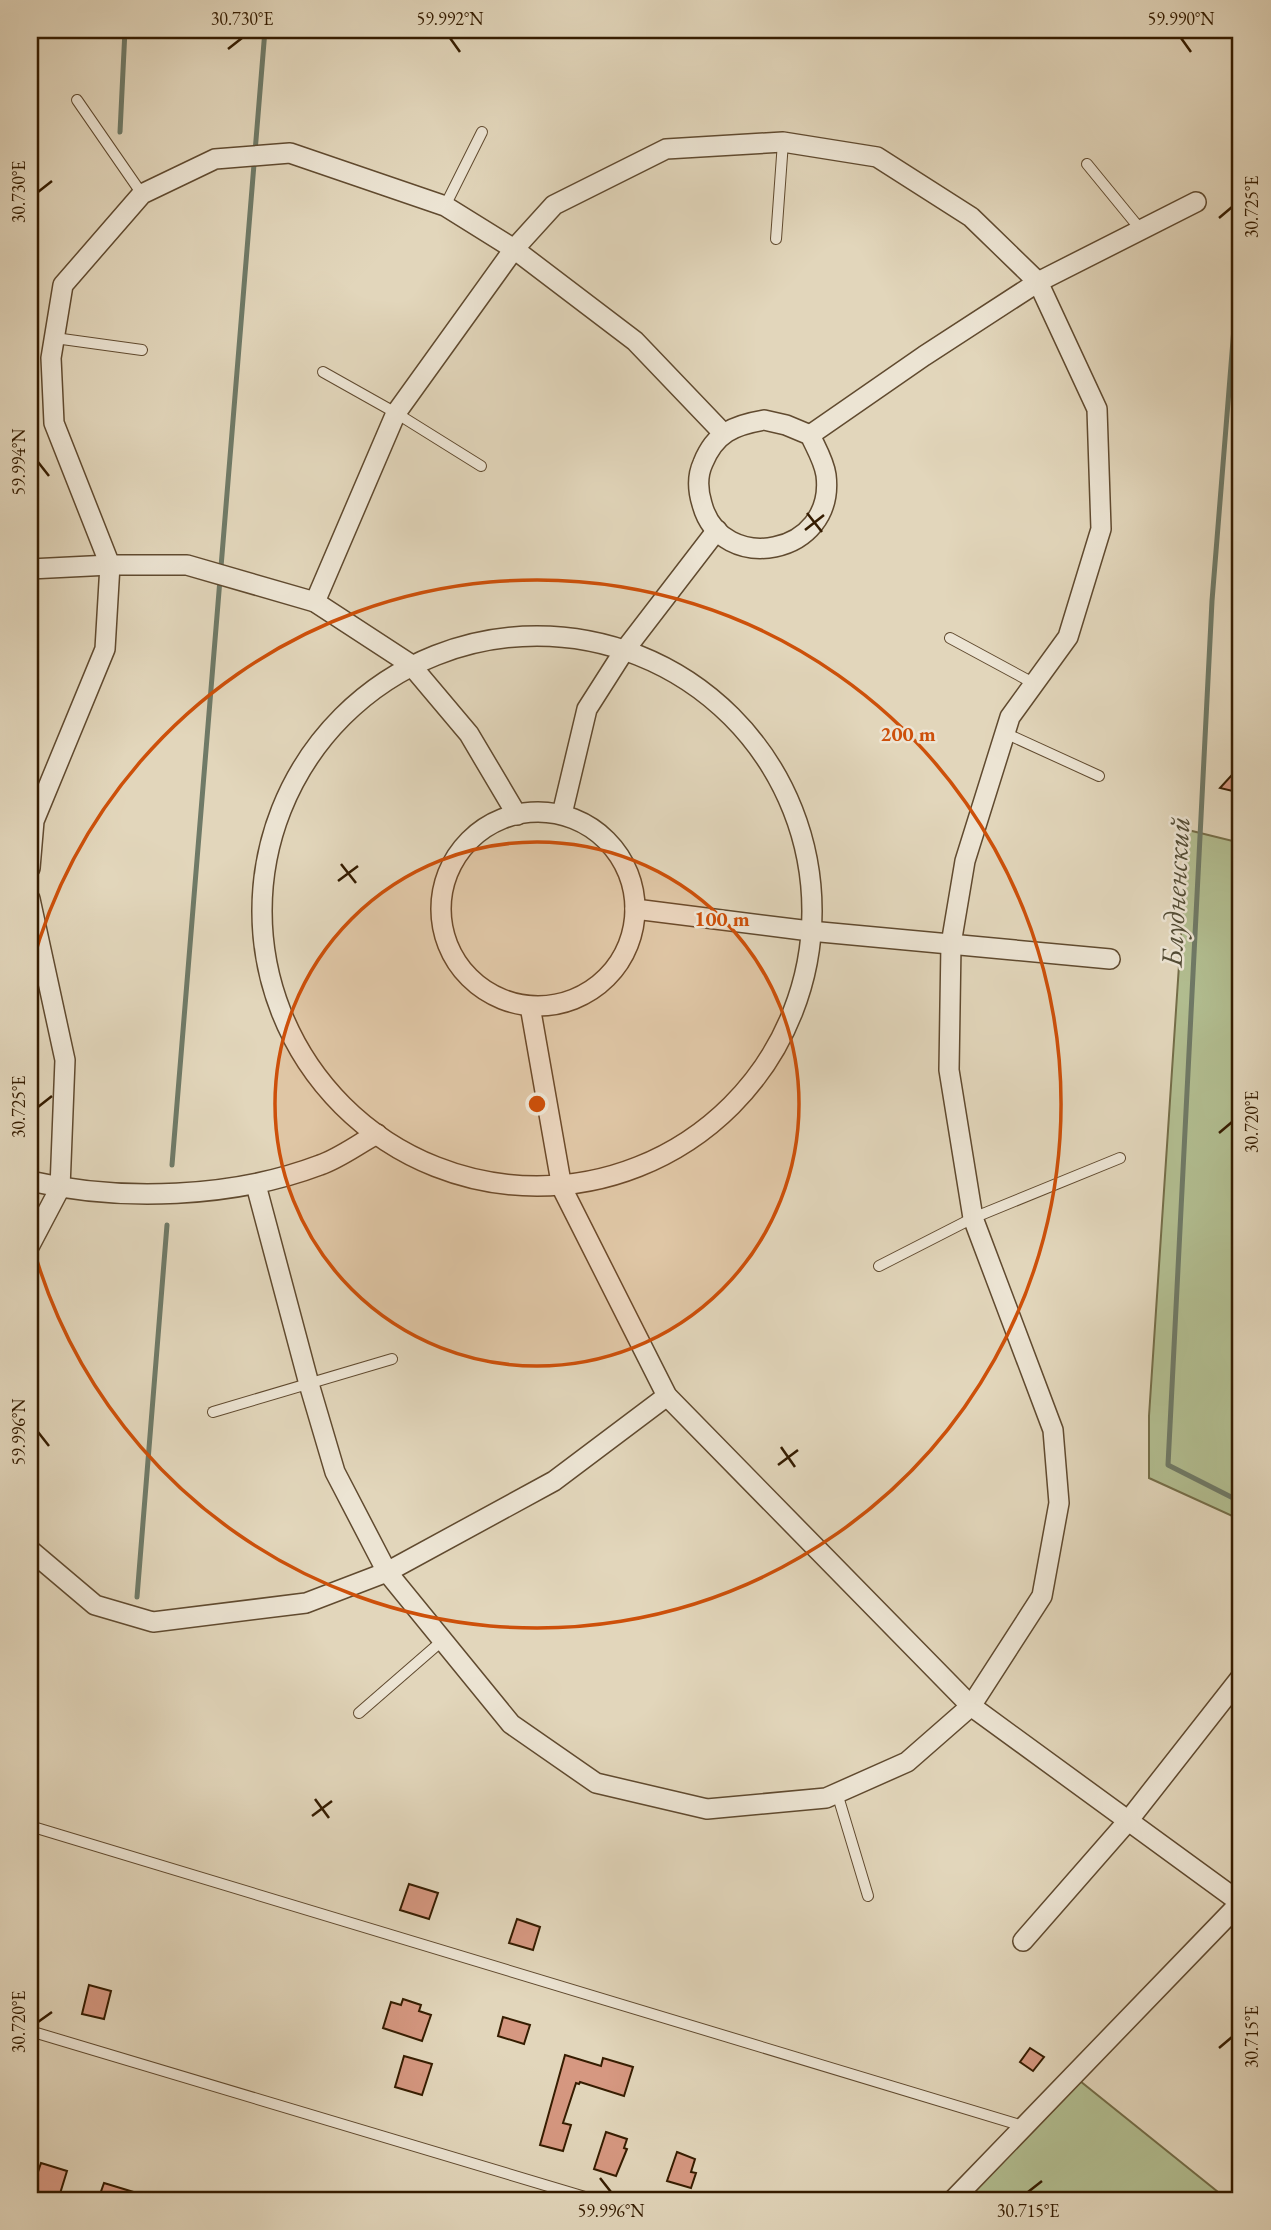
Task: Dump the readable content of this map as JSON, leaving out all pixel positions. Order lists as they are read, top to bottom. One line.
{"water":["Блудненский"],"coordinates":["30.730°E","59.992°N","59.990°N","30.725°E","59.994°N","30.720°E","59.996°N","30.715°E"],"rings":["200 m","100 m"]}
